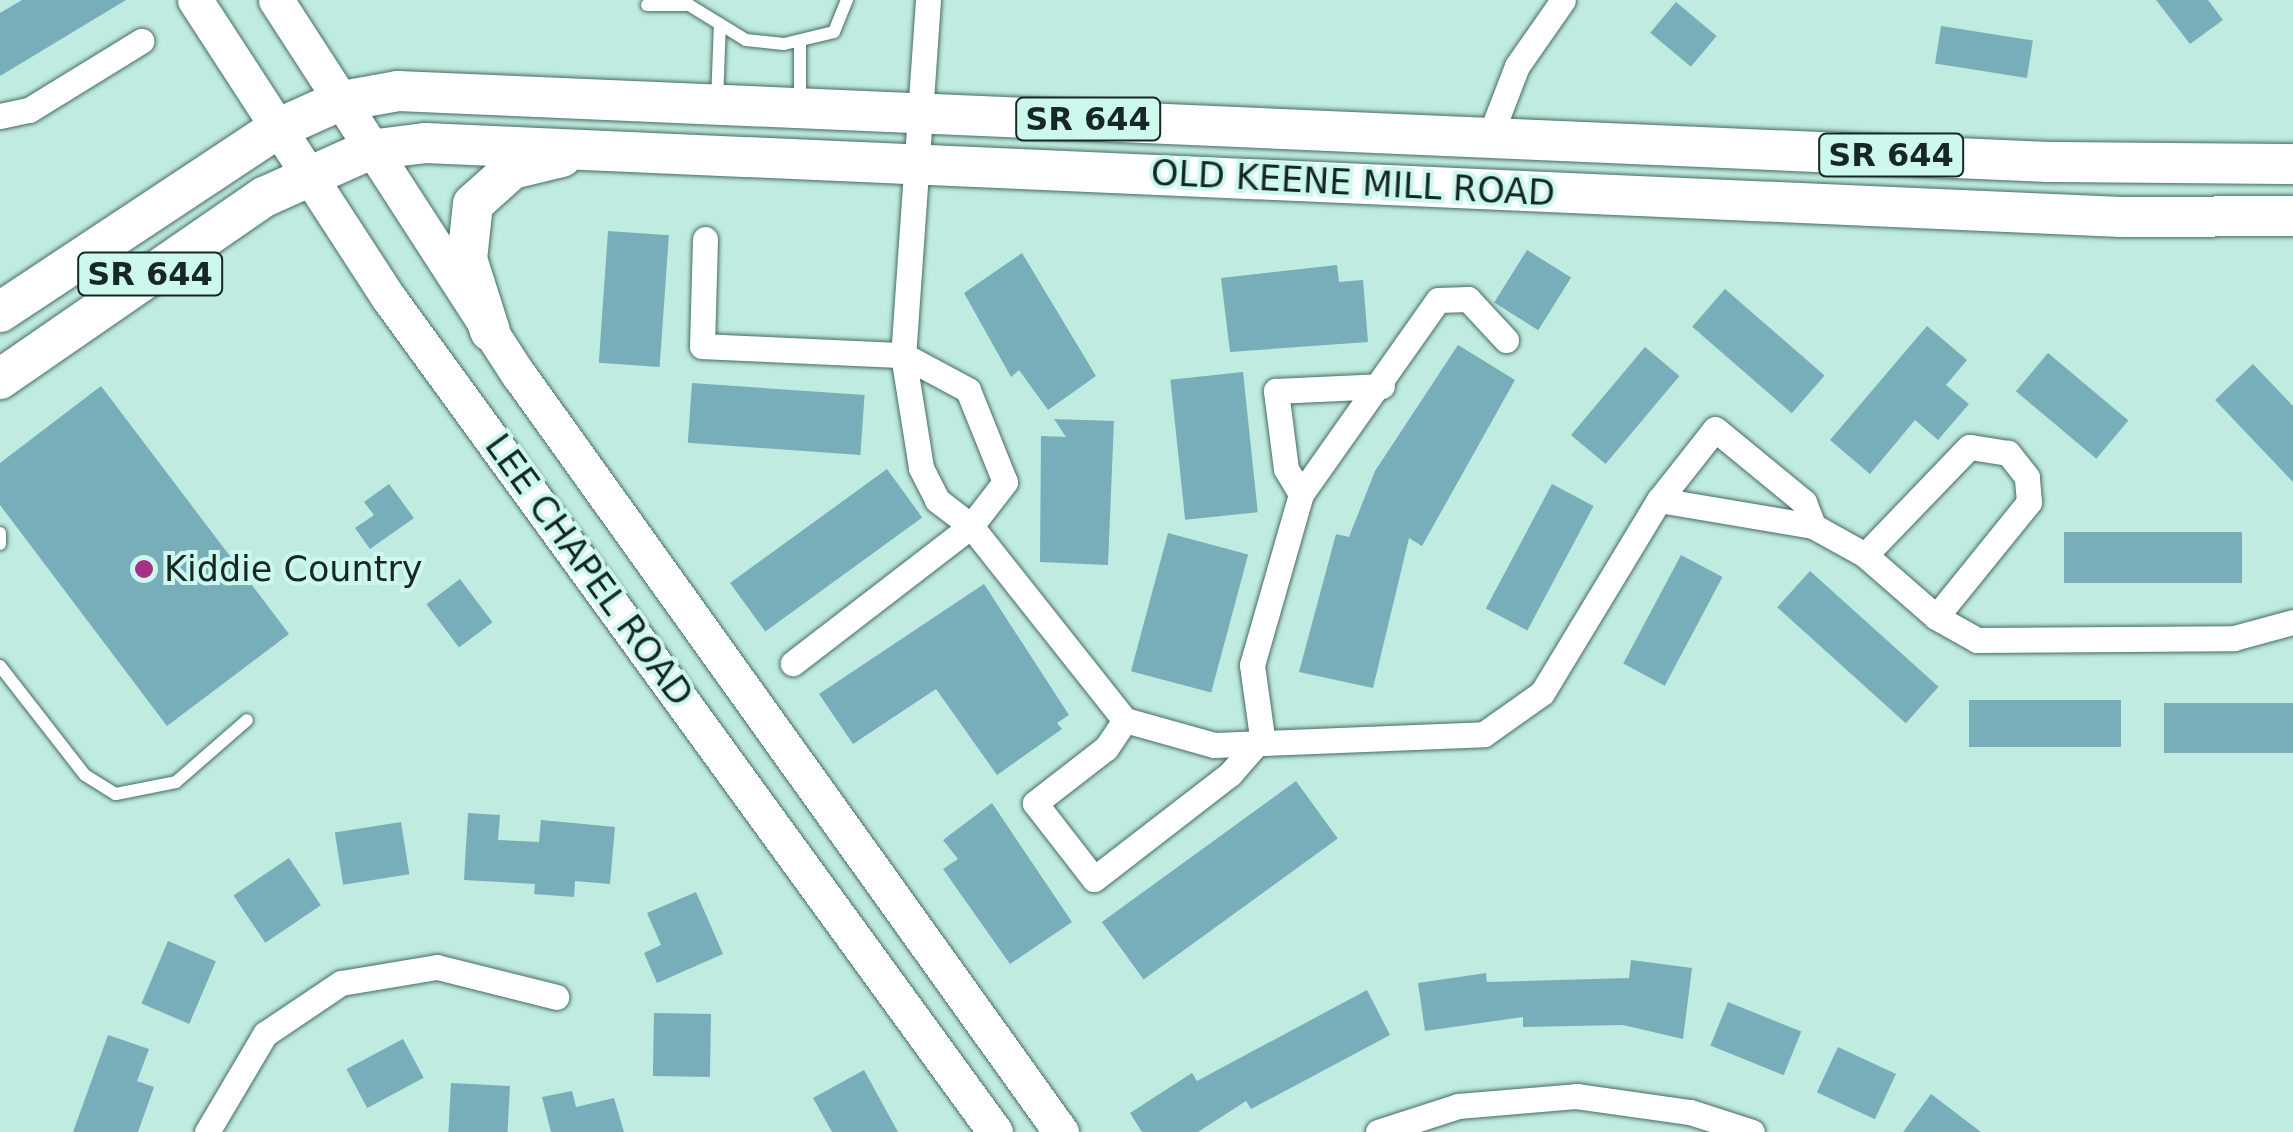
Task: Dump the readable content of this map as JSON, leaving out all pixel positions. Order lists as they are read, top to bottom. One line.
{"streets":{"main road":["SR 644","OLD KEENE MILL ROAD","LEE CHAPEL ROAD"]},"crossings":[["OLD KEENE MILL ROAD","LEE CHAPEL ROAD"]],"places":["Kiddie Country"]}
